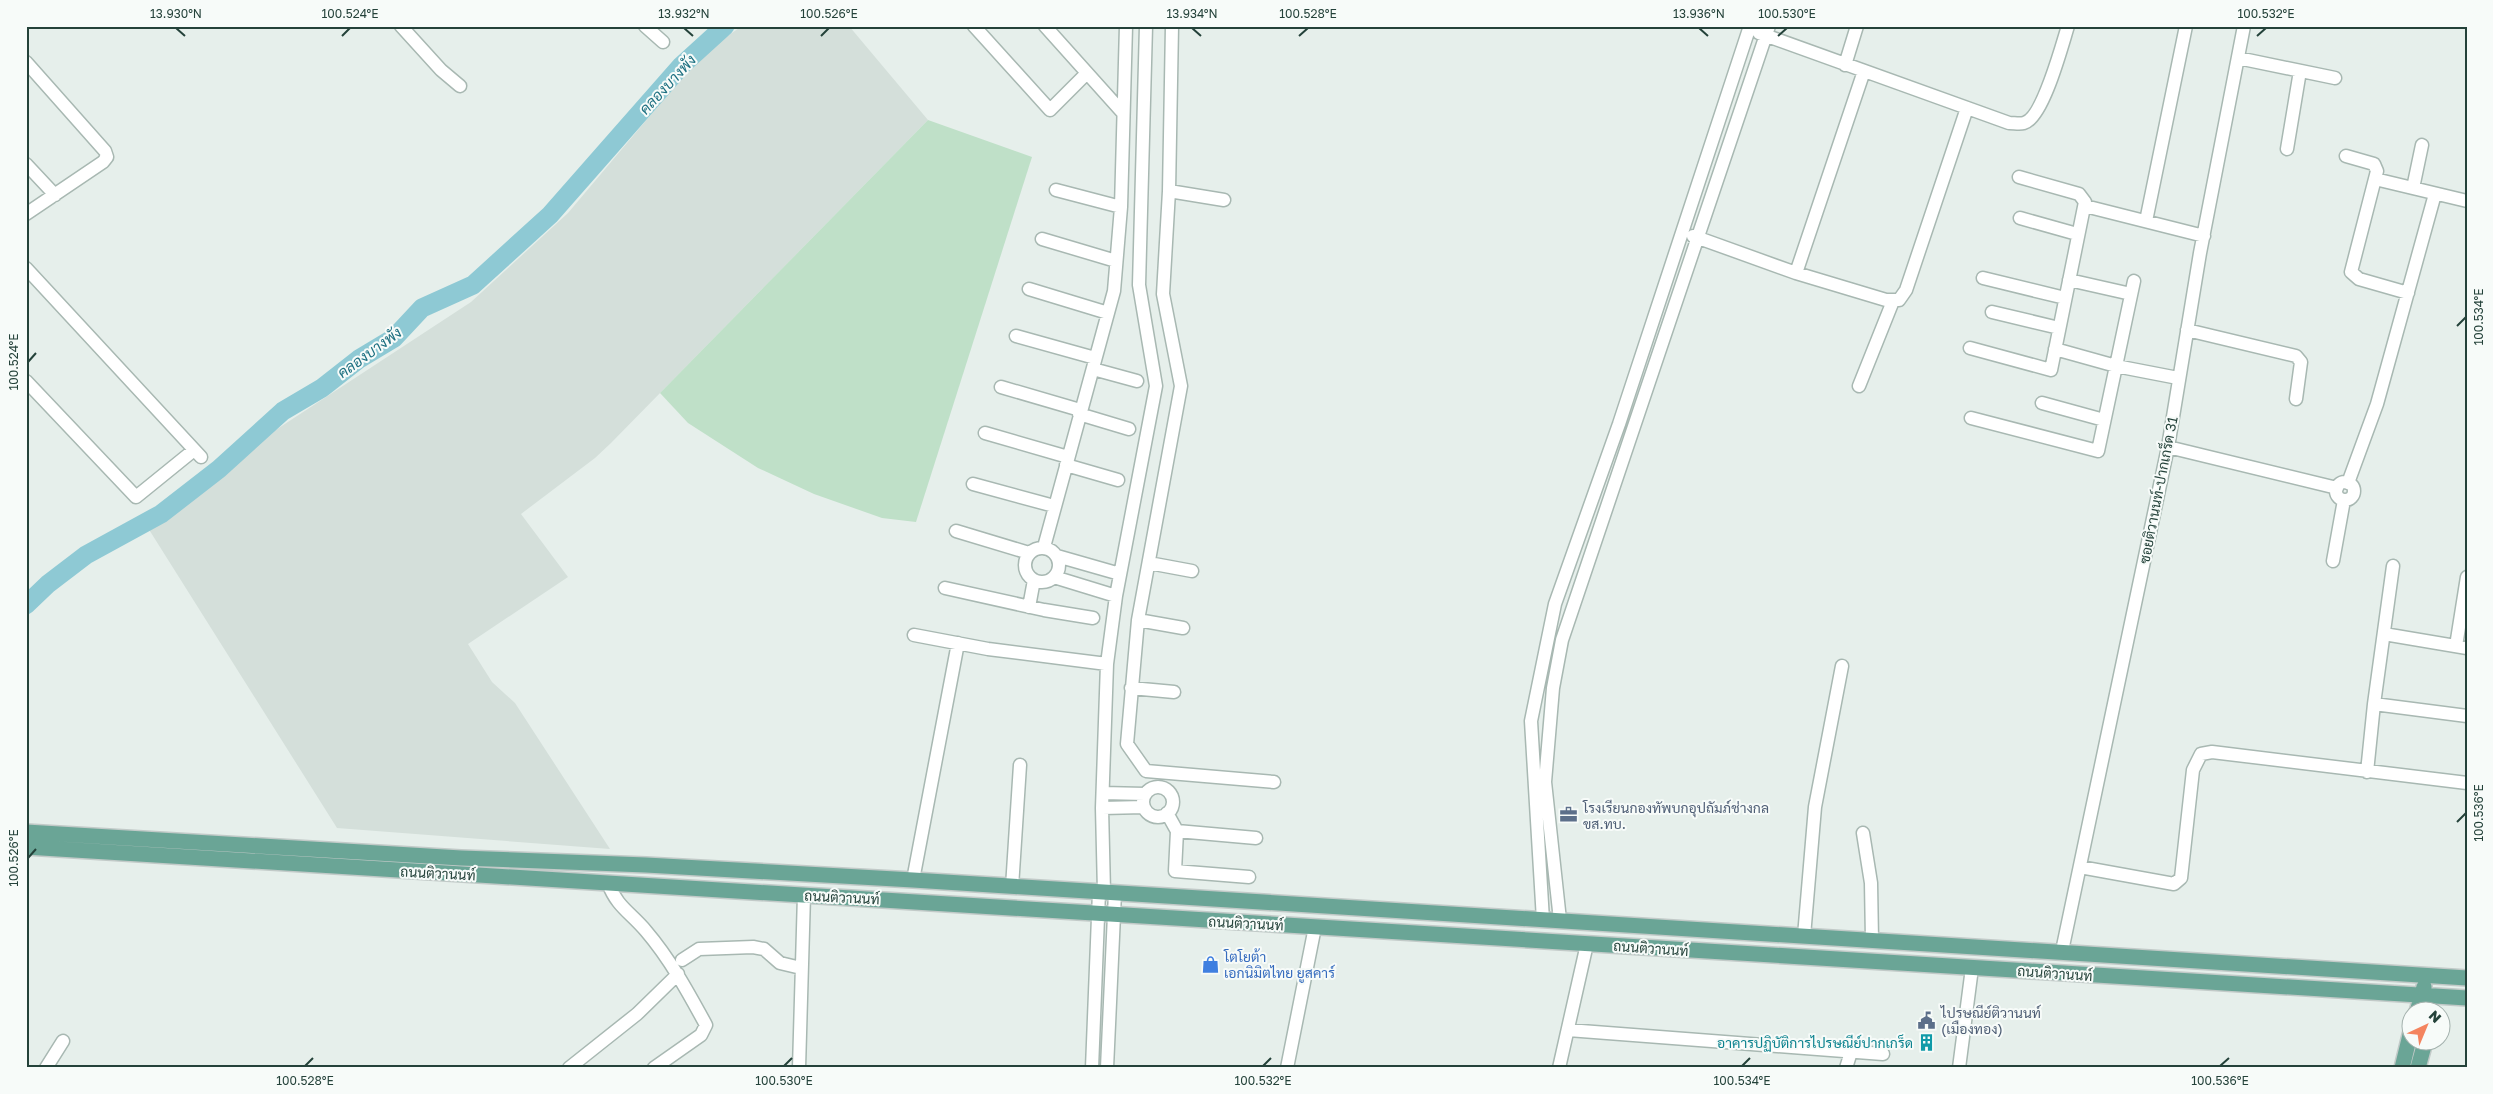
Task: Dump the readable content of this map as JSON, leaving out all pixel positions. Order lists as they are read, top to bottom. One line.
{"streets":{"main road":["ถนนติวานนท์"],"street":["ซอยติวานนท์-ปากเกร็ด 31"]},"crossings":[["ซอยติวานนท์-ปากเกร็ด 31","ถนนติวานนท์"]],"water":["คลองบางพัง"],"places":{"office":["โรงเรียนกองทัพบกอุปถัมภ์ช่างกล ขส.ทบ."],"shop":["โตโยต้า เอกนิมิตไทย ยูสคาร์"],"public building":["ไปรษณีย์ติวานนท์ (เมืองทอง)"],"building":["อาคารปฏิบัติการไปรษณีย์ปากเกร็ด"]},"north":"top right","coordinates":["13.930°N","100.524°E","13.932°N","100.526°E","13.934°N","100.528°E","13.936°N","100.530°E","100.532°E","100.534°E","100.536°E"]}
